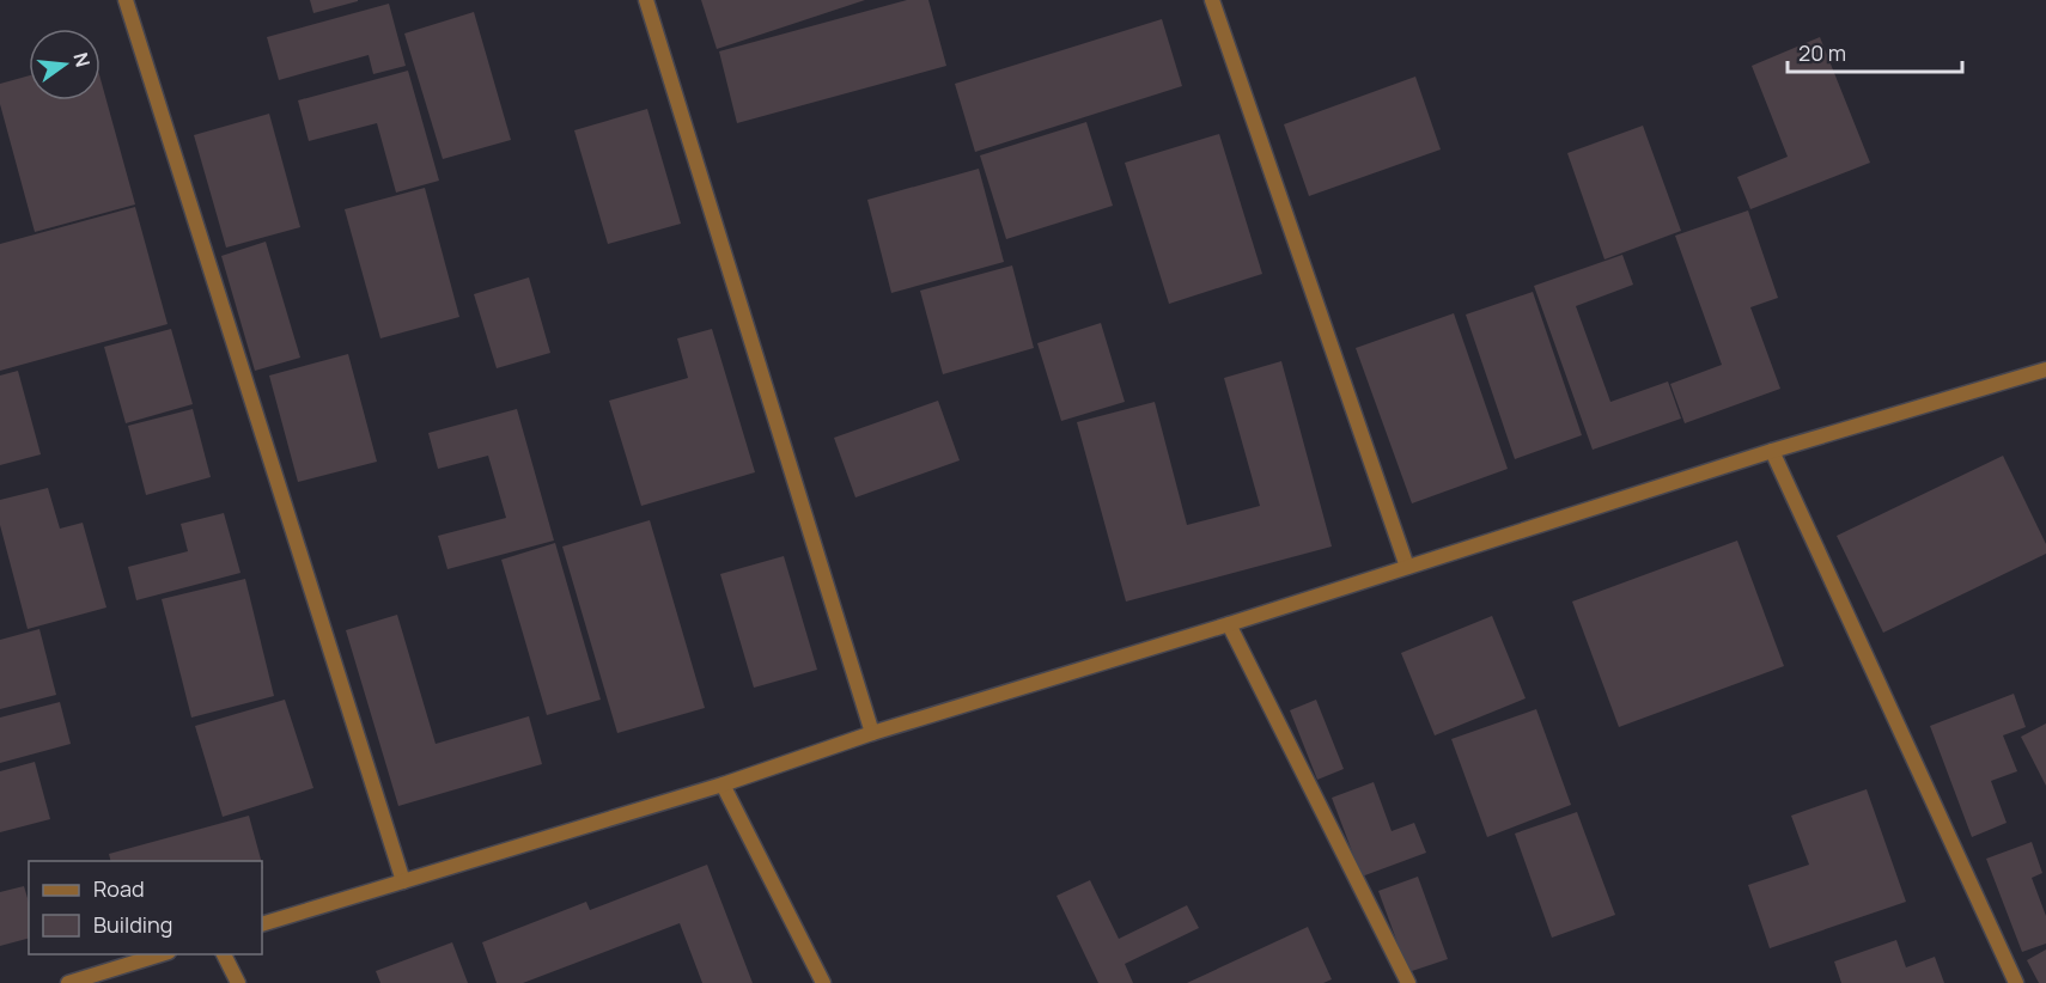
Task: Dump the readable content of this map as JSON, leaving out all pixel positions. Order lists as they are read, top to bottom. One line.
{"legend":["Road","Building"],"scale_bar":"20 m","north":"right"}
